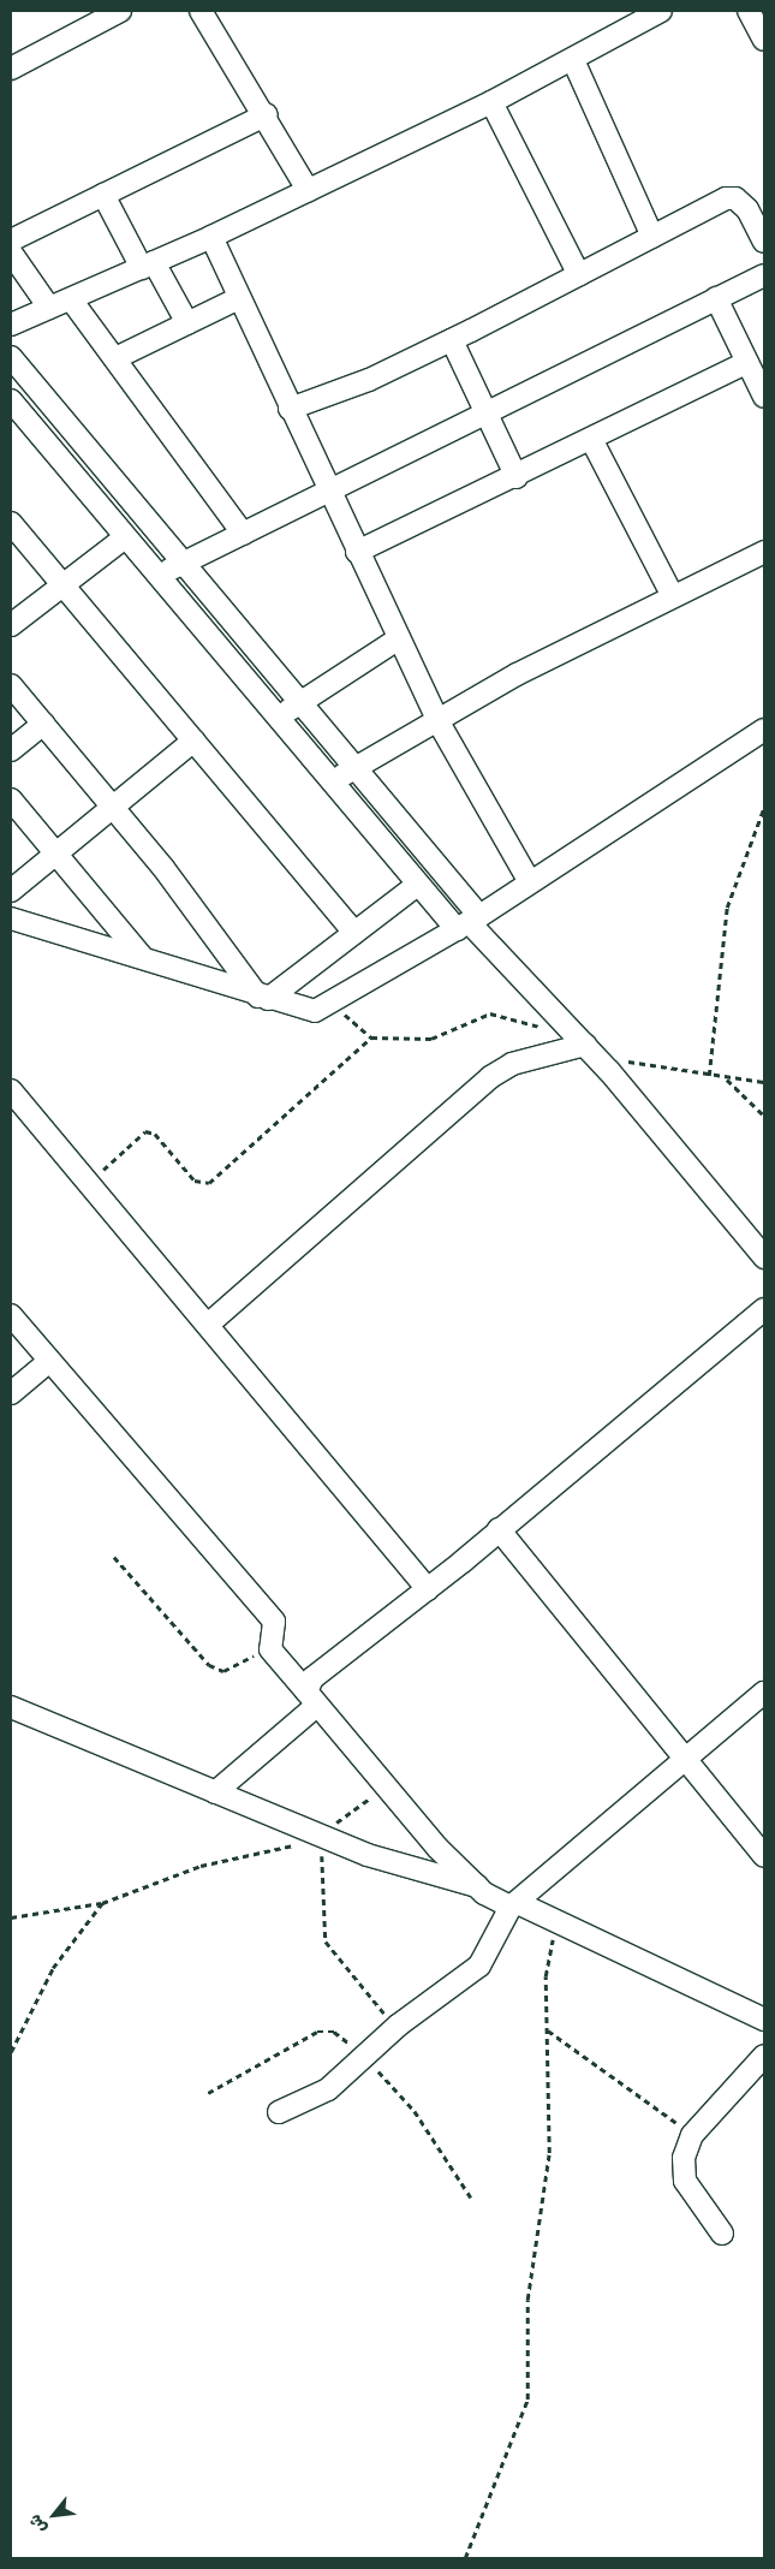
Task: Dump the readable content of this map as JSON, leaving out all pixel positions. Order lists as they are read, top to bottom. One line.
{"north":"bottom left"}
